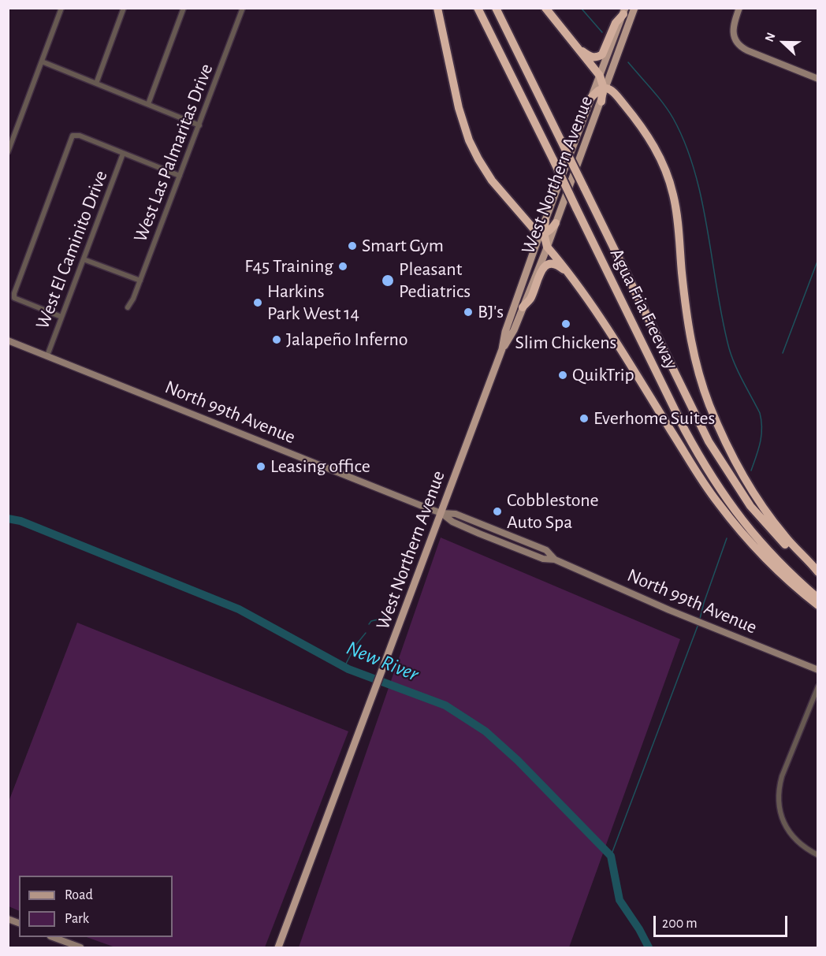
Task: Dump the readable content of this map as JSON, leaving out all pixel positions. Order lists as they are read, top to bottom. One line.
{"streets":{"highway":["Agua Fria Freeway"],"main road":["West Northern Avenue","North 99th Avenue"],"street":["West Las Palmaritas Drive","West El Caminito Drive"]},"crossings":[["West Northern Avenue","North 99th Avenue"],["West El Caminito Drive","North 99th Avenue"]],"water":["New River"],"places":["Smart Gym","F45 Training","Pleasant Pediatrics","Harkins Park West 14","BJ's","Slim Chickens","Jalapeño Inferno","QuikTrip","Everhome Suites","Leasing office","Cobblestone Auto Spa"],"legend":["Road","Park"],"scale_bar":"200 m","north":"left"}
